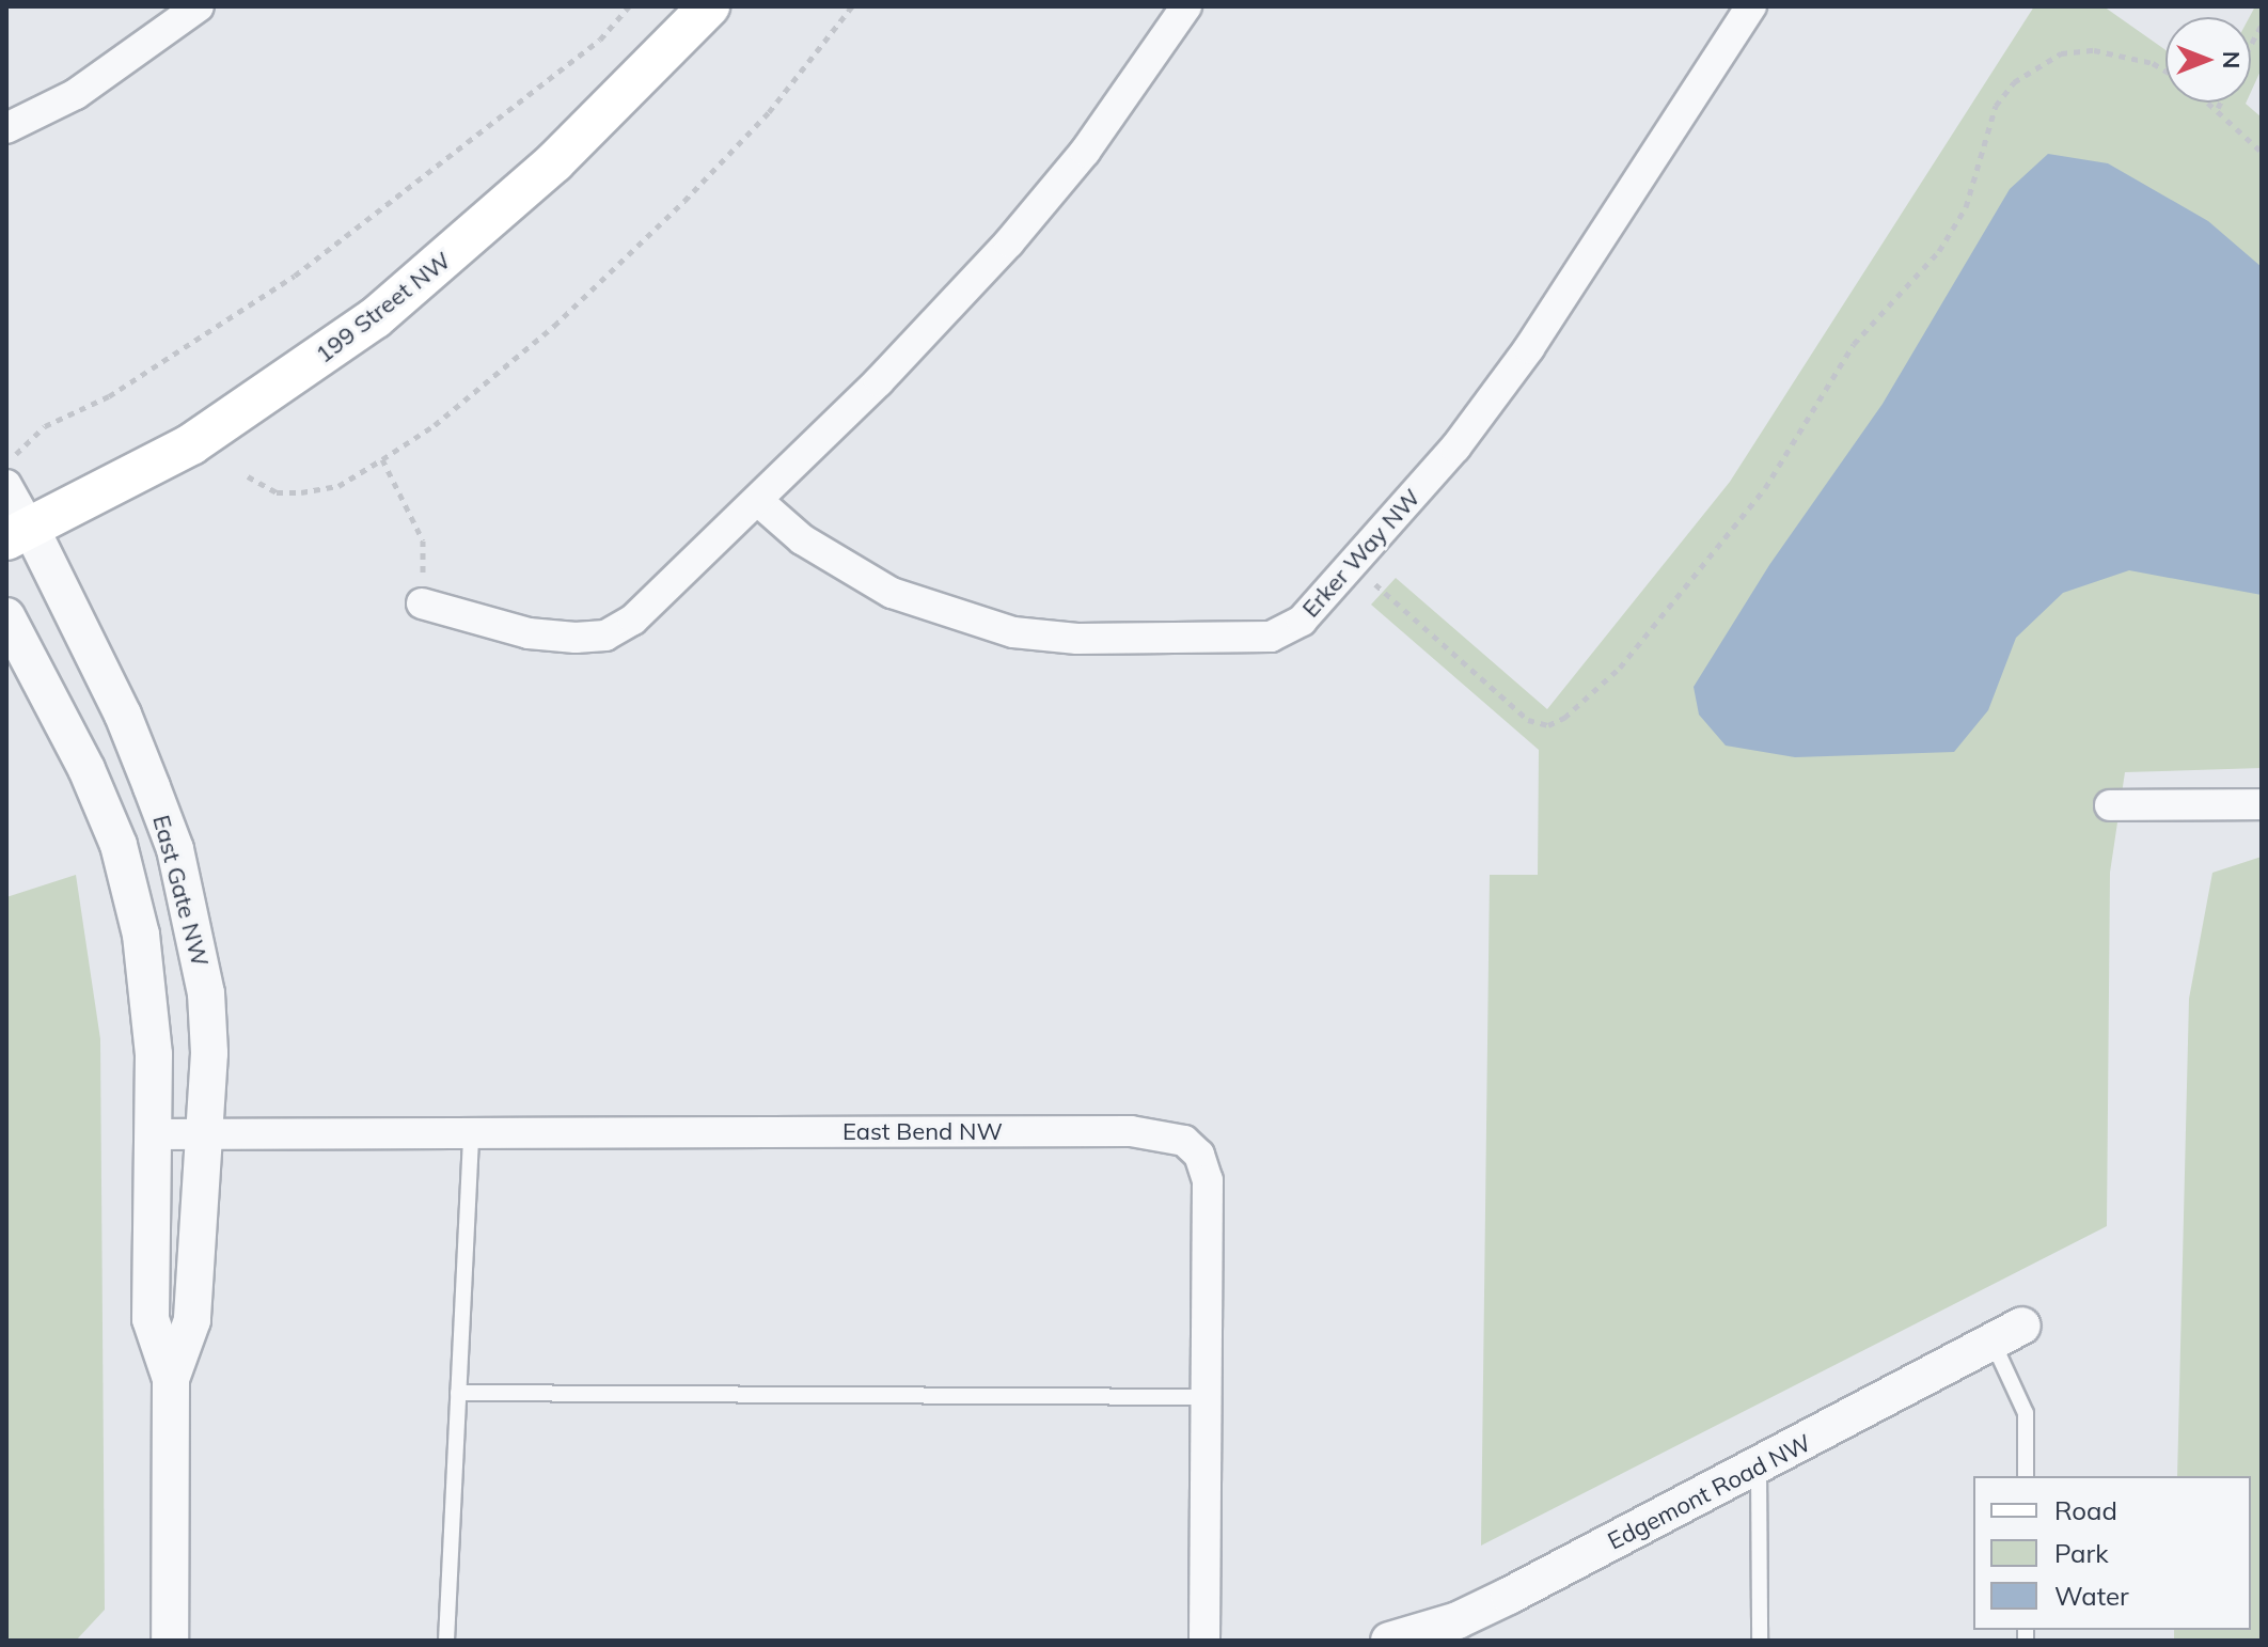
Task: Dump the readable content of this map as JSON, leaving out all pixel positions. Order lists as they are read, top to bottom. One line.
{"streets":{"main road":["199 Street NW"],"street":["Erker Way NW","East Gate NW","East Bend NW","Edgemont Road NW"]},"crossings":[["199 Street NW","East Gate NW"],["East Gate NW","East Bend NW"]],"legend":["Road","Park","Water"],"north":"right"}
